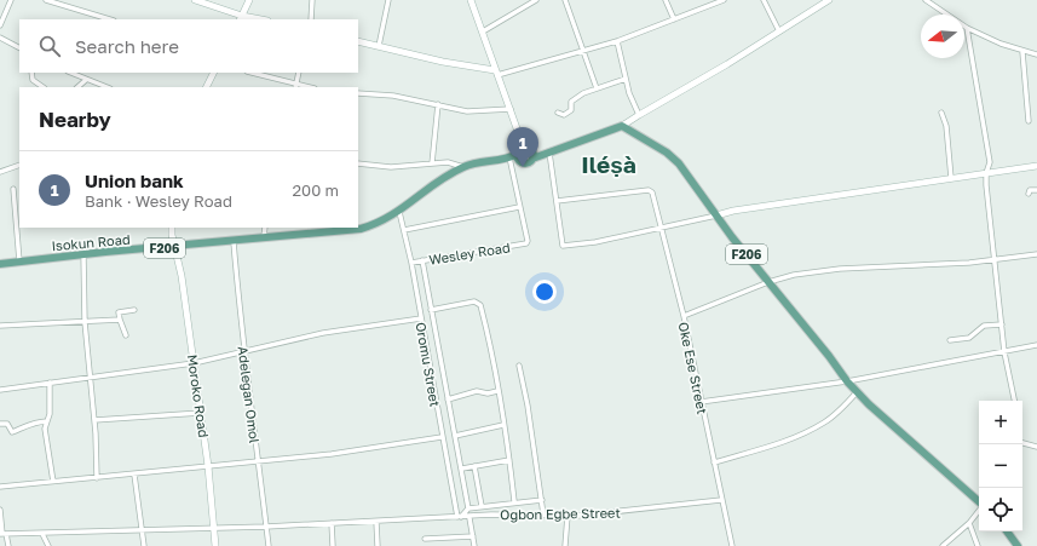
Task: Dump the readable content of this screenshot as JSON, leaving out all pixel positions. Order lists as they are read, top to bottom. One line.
{"streets":{"main road":["Isokun Road","F206"],"street":["Wesley Road","Oromu Street","Oke Ese Street","Adelegan Omol","Moroko Road","Ogbon Egbe Street"]},"crossings":[["Isokun Road","F206"],["Isokun Road","Oromu Street"],["Isokun Road","Adelegan Omol"],["Isokun Road","Moroko Road"],["F206","Wesley Road"],["F206","Oromu Street"],["Wesley Road","Oromu Street"],["Oromu Street","Ogbon Egbe Street"],["Oke Ese Street","Ogbon Egbe Street"]],"districts":["Iléṣà"],"north":"left","page":{"search":"Search here","heading":"Nearby","pins":"1","list":[{"mark":"1","name":"Union bank","note":"Bank · Wesley Road","value":"200 m"}],"map_buttons":["+","−"]}}
